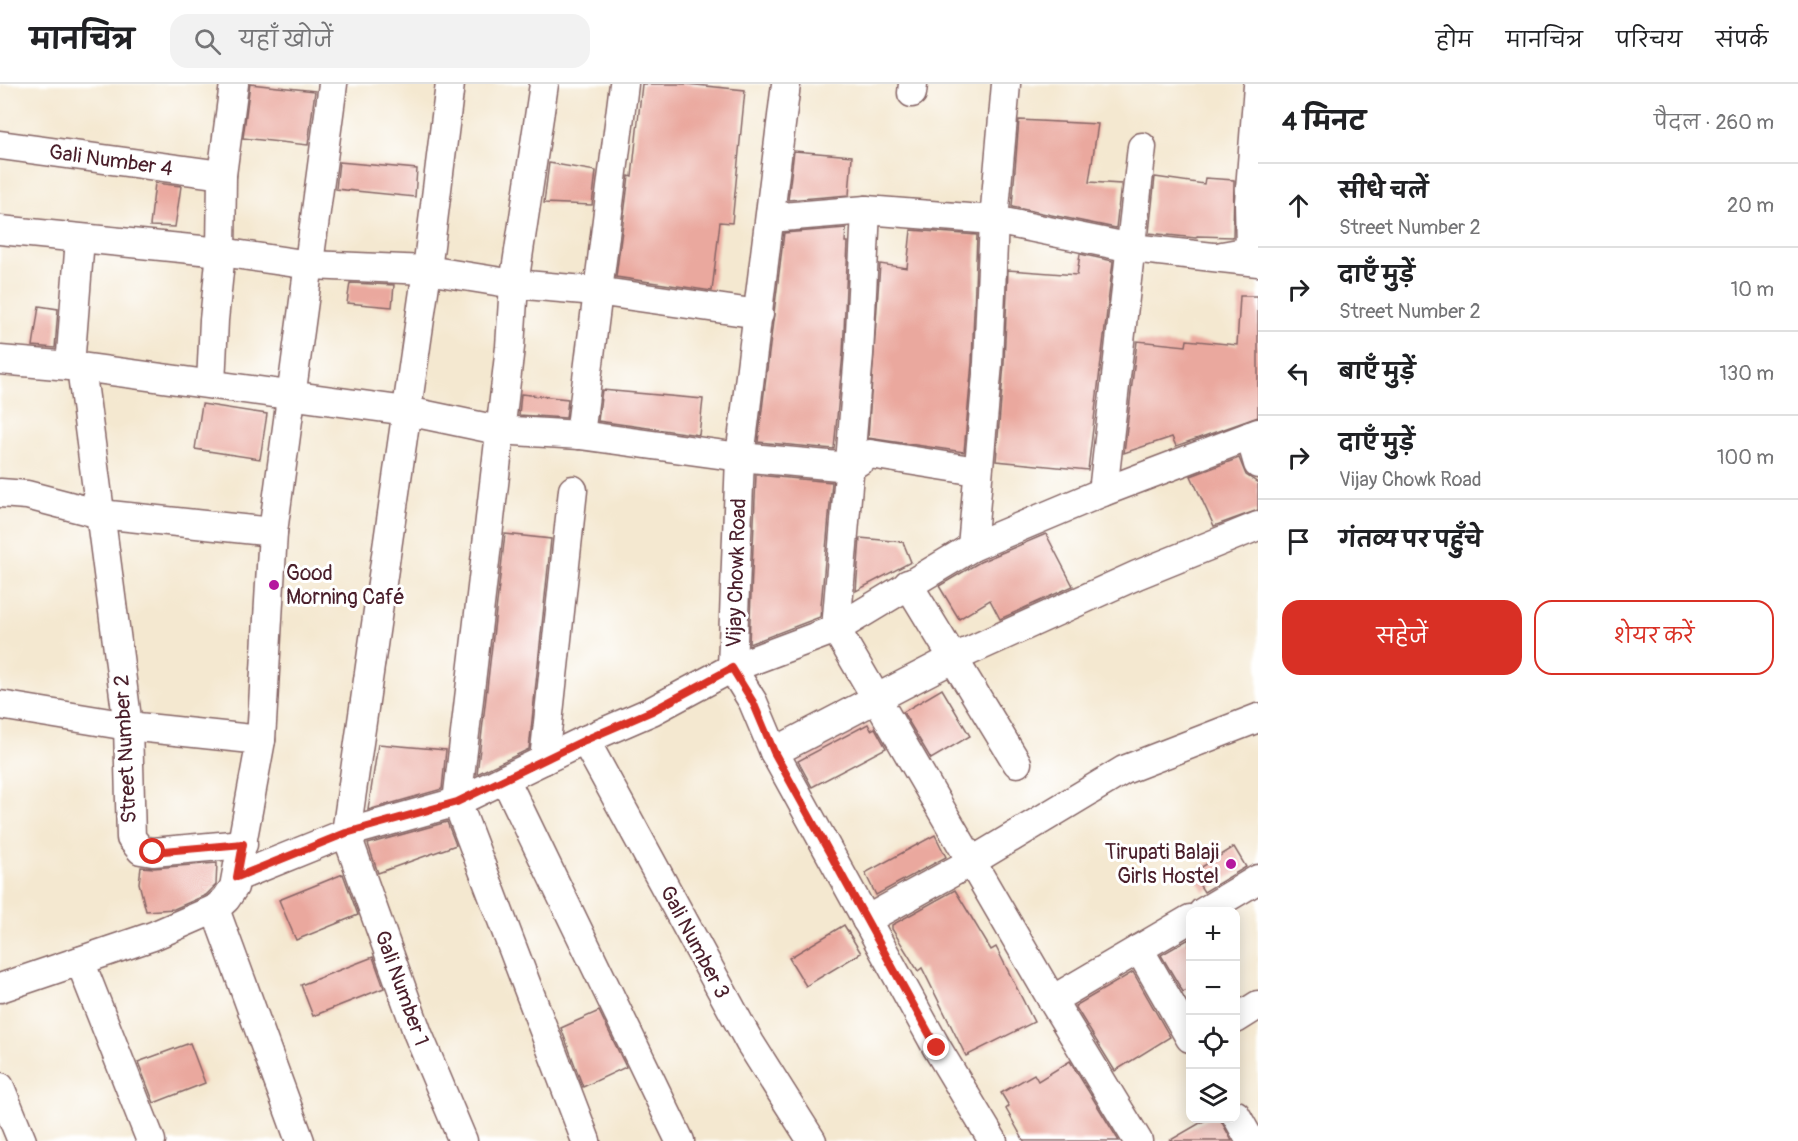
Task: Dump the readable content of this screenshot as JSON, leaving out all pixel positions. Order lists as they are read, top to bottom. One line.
{"streets":{"street":["Gali Number 4","Vijay Chowk Road","Street Number 2","Gali Number 3","Gali Number 1"]},"places":["Good Morning Café","Tirupati Balaji Girls Hostel"],"page":{"header":"मानचित्र","search":"यहाँ खोजें","nav":["होम","मानचित्र","परिचय","संपर्क"],"heading":["4 मिनट","पैदल · 260 m"],"list":[["सीधे चलें","Street Number 2","20 m"],["दाएँ मुड़ें","Street Number 2","10 m"],["बाएँ मुड़ें","130 m"],["दाएँ मुड़ें","Vijay Chowk Road","100 m"],"गंतव्य पर पहुँचे"],"buttons":["सहेजें","शेयर करें"],"map_buttons":["+","−"]}}
